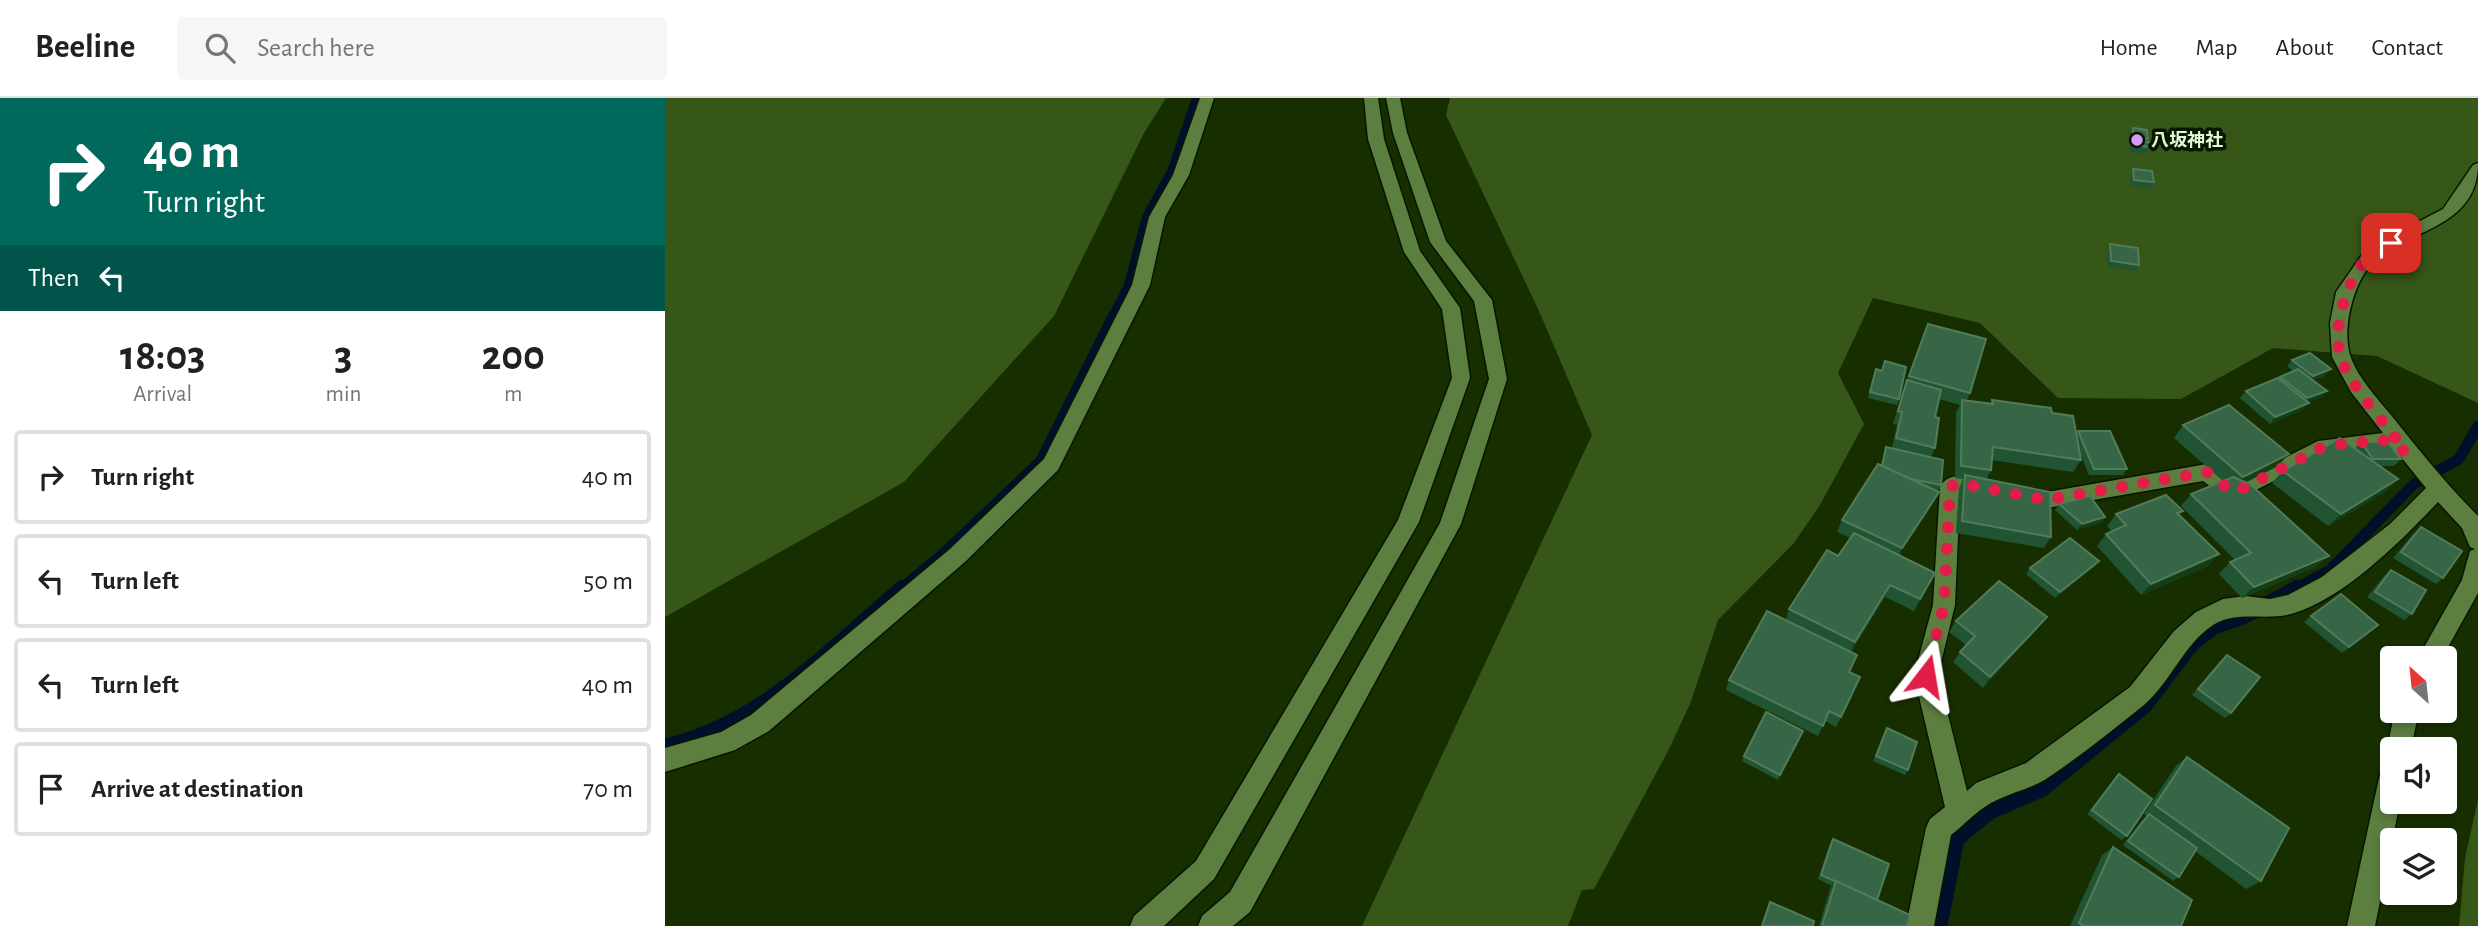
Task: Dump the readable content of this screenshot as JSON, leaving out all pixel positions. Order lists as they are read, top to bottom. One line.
{"places":["八坂神社"],"north":"top left","page":{"header":"Beeline","search":"Search here","nav":["Home","Map","About","Contact"],"turn":["40 m","Turn right"],"then":"Then","eta":["18:03","Arrival","3","min","200","m"],"list":[{"name":"Turn right","value":"40 m"},{"name":"Turn left","value":"50 m"},{"name":"Turn left","value":"40 m"},{"name":"Arrive at destination","value":"70 m"}]}}
